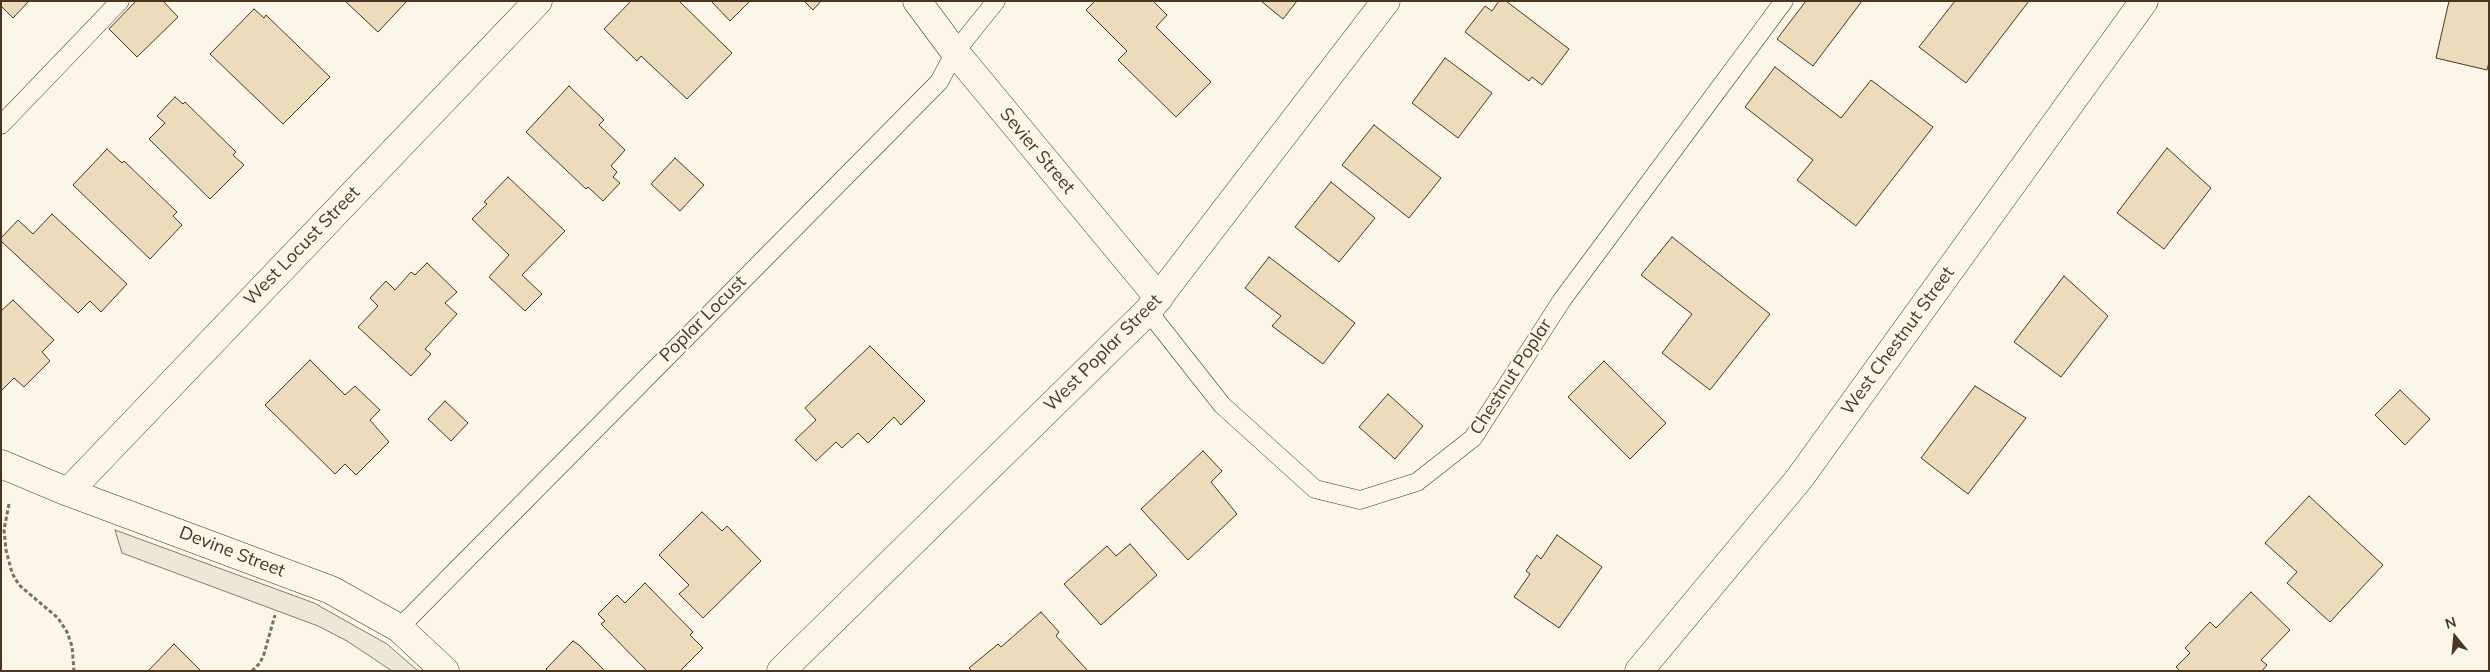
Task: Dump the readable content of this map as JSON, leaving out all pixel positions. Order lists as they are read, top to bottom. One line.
{"streets":{"street":["Sevier Street","West Locust Street","West Chestnut Street","West Poplar Street","Devine Street"],"lane":["Poplar Locust","Chestnut Poplar"]},"crossings":[["Sevier Street","Poplar Locust"],["Sevier Street","West Poplar Street"],["Sevier Street","Chestnut Poplar"],["West Locust Street","Devine Street"],["Poplar Locust","Devine Street"],["West Poplar Street","Chestnut Poplar"]],"north":"top"}
